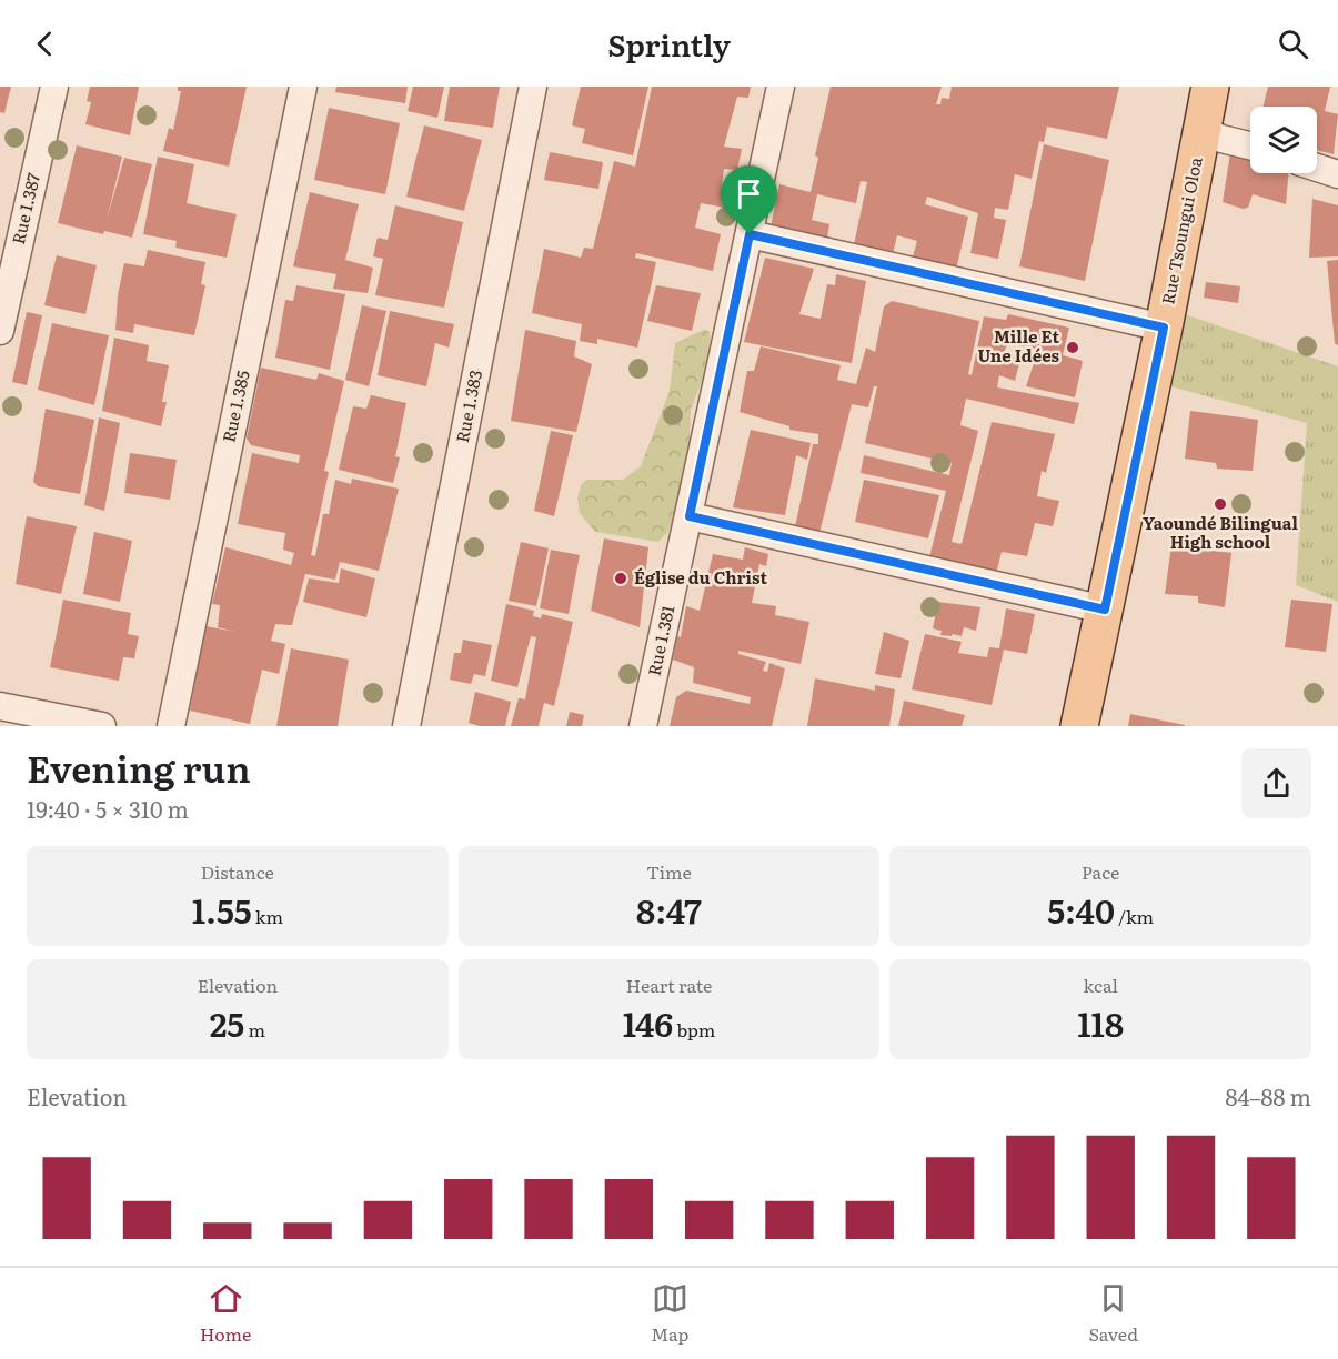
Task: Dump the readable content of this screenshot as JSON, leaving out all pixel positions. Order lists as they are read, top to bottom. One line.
{"streets":{"main road":["Rue Tsoungui Oloa"],"street":["Rue 1.387","Rue 1.385","Rue 1.383","Rue 1.381"]},"places":["Mille Et Une Idées","Yaoundé Bilingual High school","Église du Christ"],"page":{"header":"Sprintly","heading":["Evening run","19:40 · 5 × 310 m"],"stats":[["Distance","1.55 km"],["Time","8:47"],["Pace","5:40 /km"],["Elevation","25 m"],["Heart rate","146 bpm"],["kcal","118"]],"chart":["Elevation","84–88 m"],"tabs":["Home","Map","Saved"]}}
